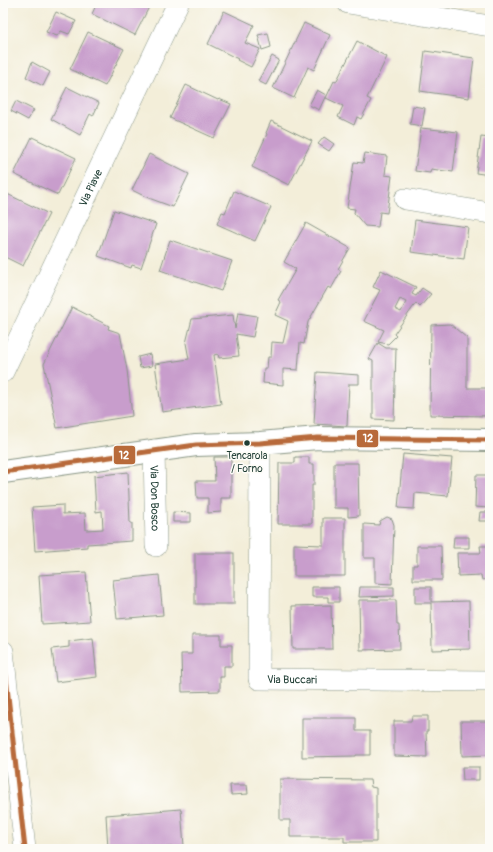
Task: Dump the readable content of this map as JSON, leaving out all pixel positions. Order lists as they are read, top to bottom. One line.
{"streets":{"street":["Via Piave","Via Don Bosco","Via Buccari"]},"crossings":[["Via Don Bosco","Via Buccari"]],"places":["Tencarola / Forno"],"lines":["transit line 12"]}
